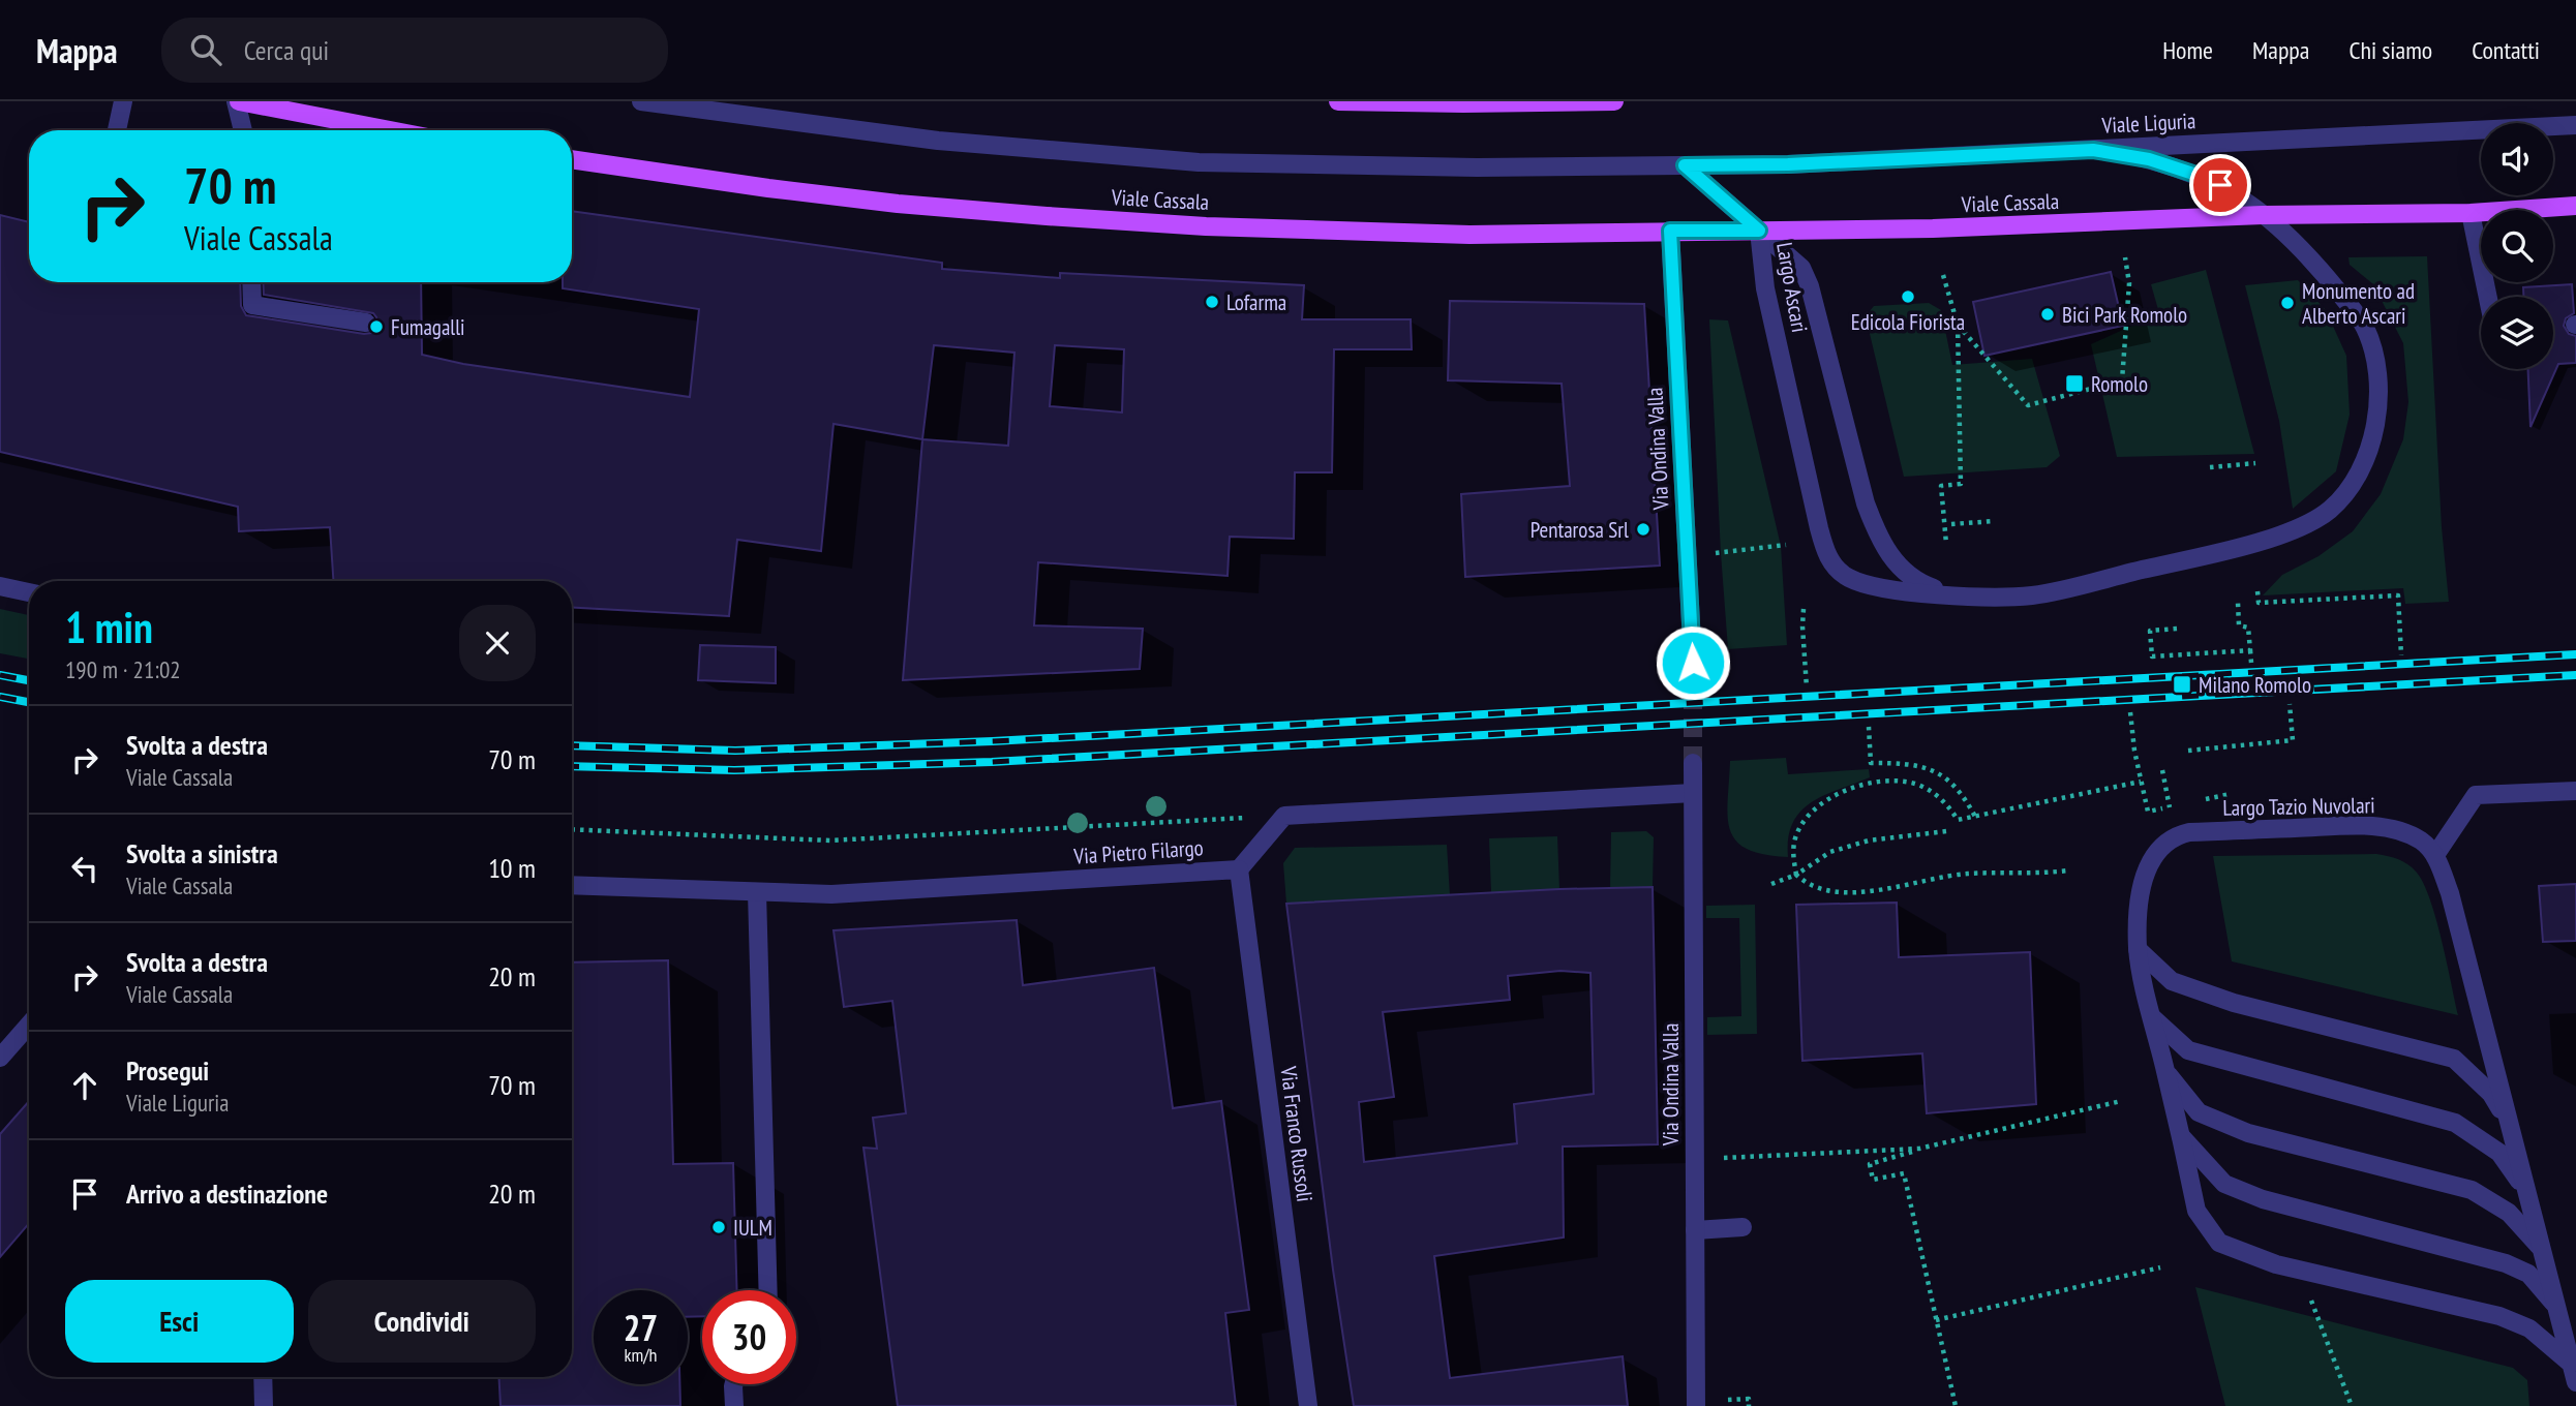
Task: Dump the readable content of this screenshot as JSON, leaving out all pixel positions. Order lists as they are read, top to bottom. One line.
{"streets":{"main road":["Viale Cassala"],"street":["Viale Liguria","Largo Ascari","Via Ondina Valla","Largo Tazio Nuvolari","Via Pietro Filargo","Via Franco Russoli"]},"crossings":[["Viale Liguria","Viale Cassala"],["Viale Liguria","Largo Ascari"],["Viale Cassala","Largo Ascari"],["Viale Cassala","Via Ondina Valla"],["Via Pietro Filargo","Via Franco Russoli"]],"places":{"other":["Edicola Fiorista","Lofarma","Monumento ad Alberto Ascari","Bici Park Romolo","Fumagalli","Pentarosa Srl","IULM"],"transit":["Romolo","Milano Romolo"]},"page":{"header":"Mappa","search":"Cerca qui","nav":["Home","Mappa","Chi siamo","Contatti"],"turn":["70 m","Viale Cassala"],"heading":["1 min","190 m · 21:02"],"list":[{"name":"Svolta a destra","note":"Viale Cassala","value":"70 m"},{"name":"Svolta a sinistra","note":"Viale Cassala","value":"10 m"},{"name":"Svolta a destra","note":"Viale Cassala","value":"20 m"},{"name":"Prosegui","note":"Viale Liguria","value":"70 m"},{"name":"Arrivo a destinazione","value":"20 m"}],"buttons":["Esci","Condividi"],"speed":"27 km/h","limit":"30"}}
